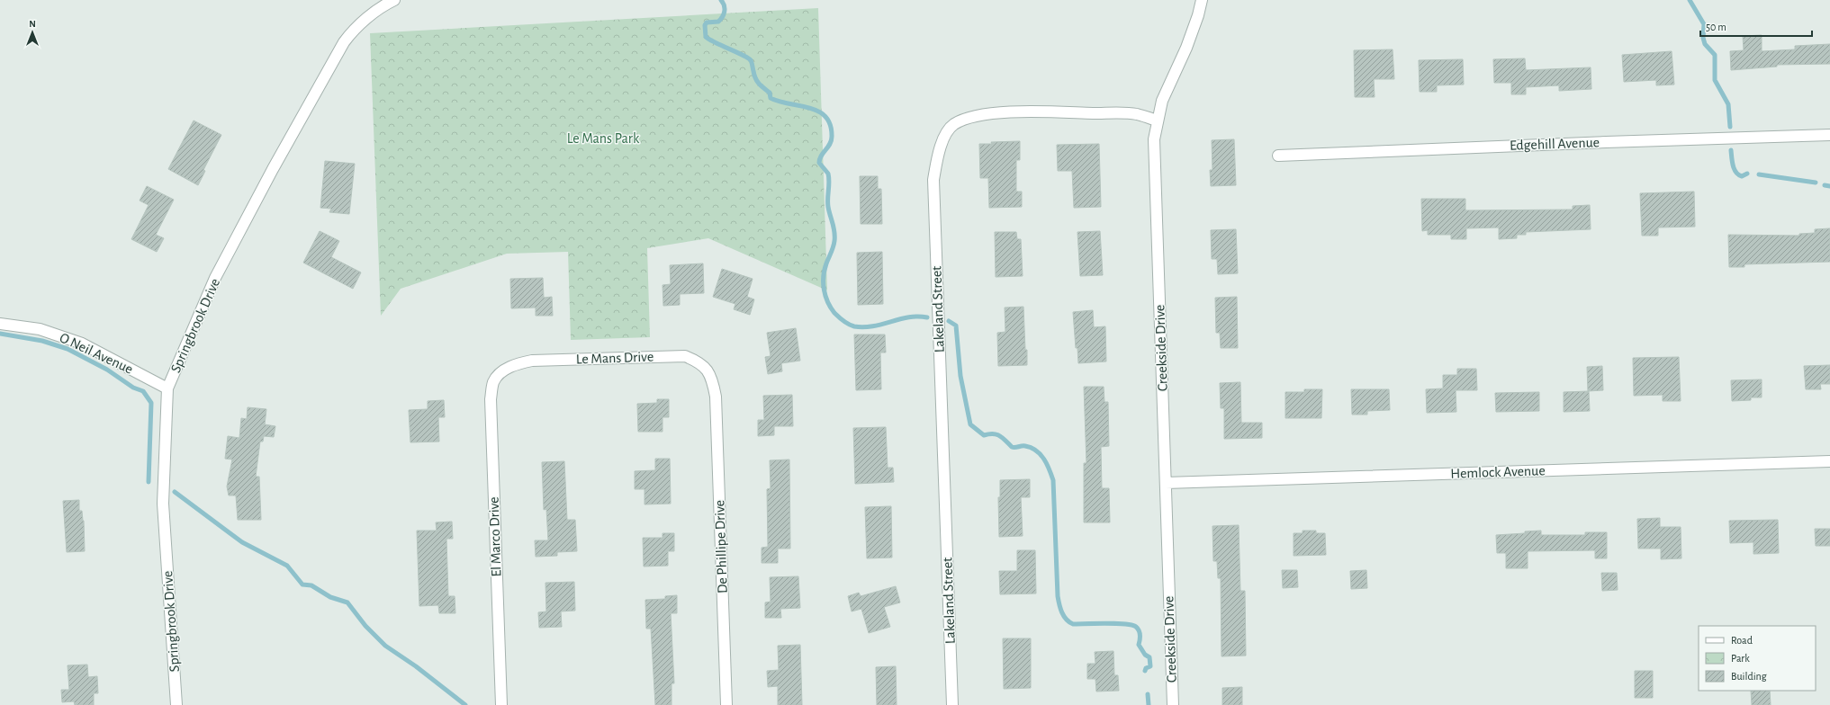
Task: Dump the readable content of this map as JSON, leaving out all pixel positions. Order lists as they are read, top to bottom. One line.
{"streets":{"street":["Edgehill Avenue","Lakeland Street","Springbrook Drive","Creekside Drive","O Neil Avenue","Le Mans Drive","Hemlock Avenue","El Marco Drive","De Phillipe Drive"]},"crossings":[["Lakeland Street","Creekside Drive"],["Springbrook Drive","O Neil Avenue"],["Creekside Drive","Hemlock Avenue"],["Le Mans Drive","El Marco Drive"],["Le Mans Drive","De Phillipe Drive"]],"parks":["Le Mans Park"],"legend":["Road","Park","Building"],"scale_bar":"50 m","north":"top"}
